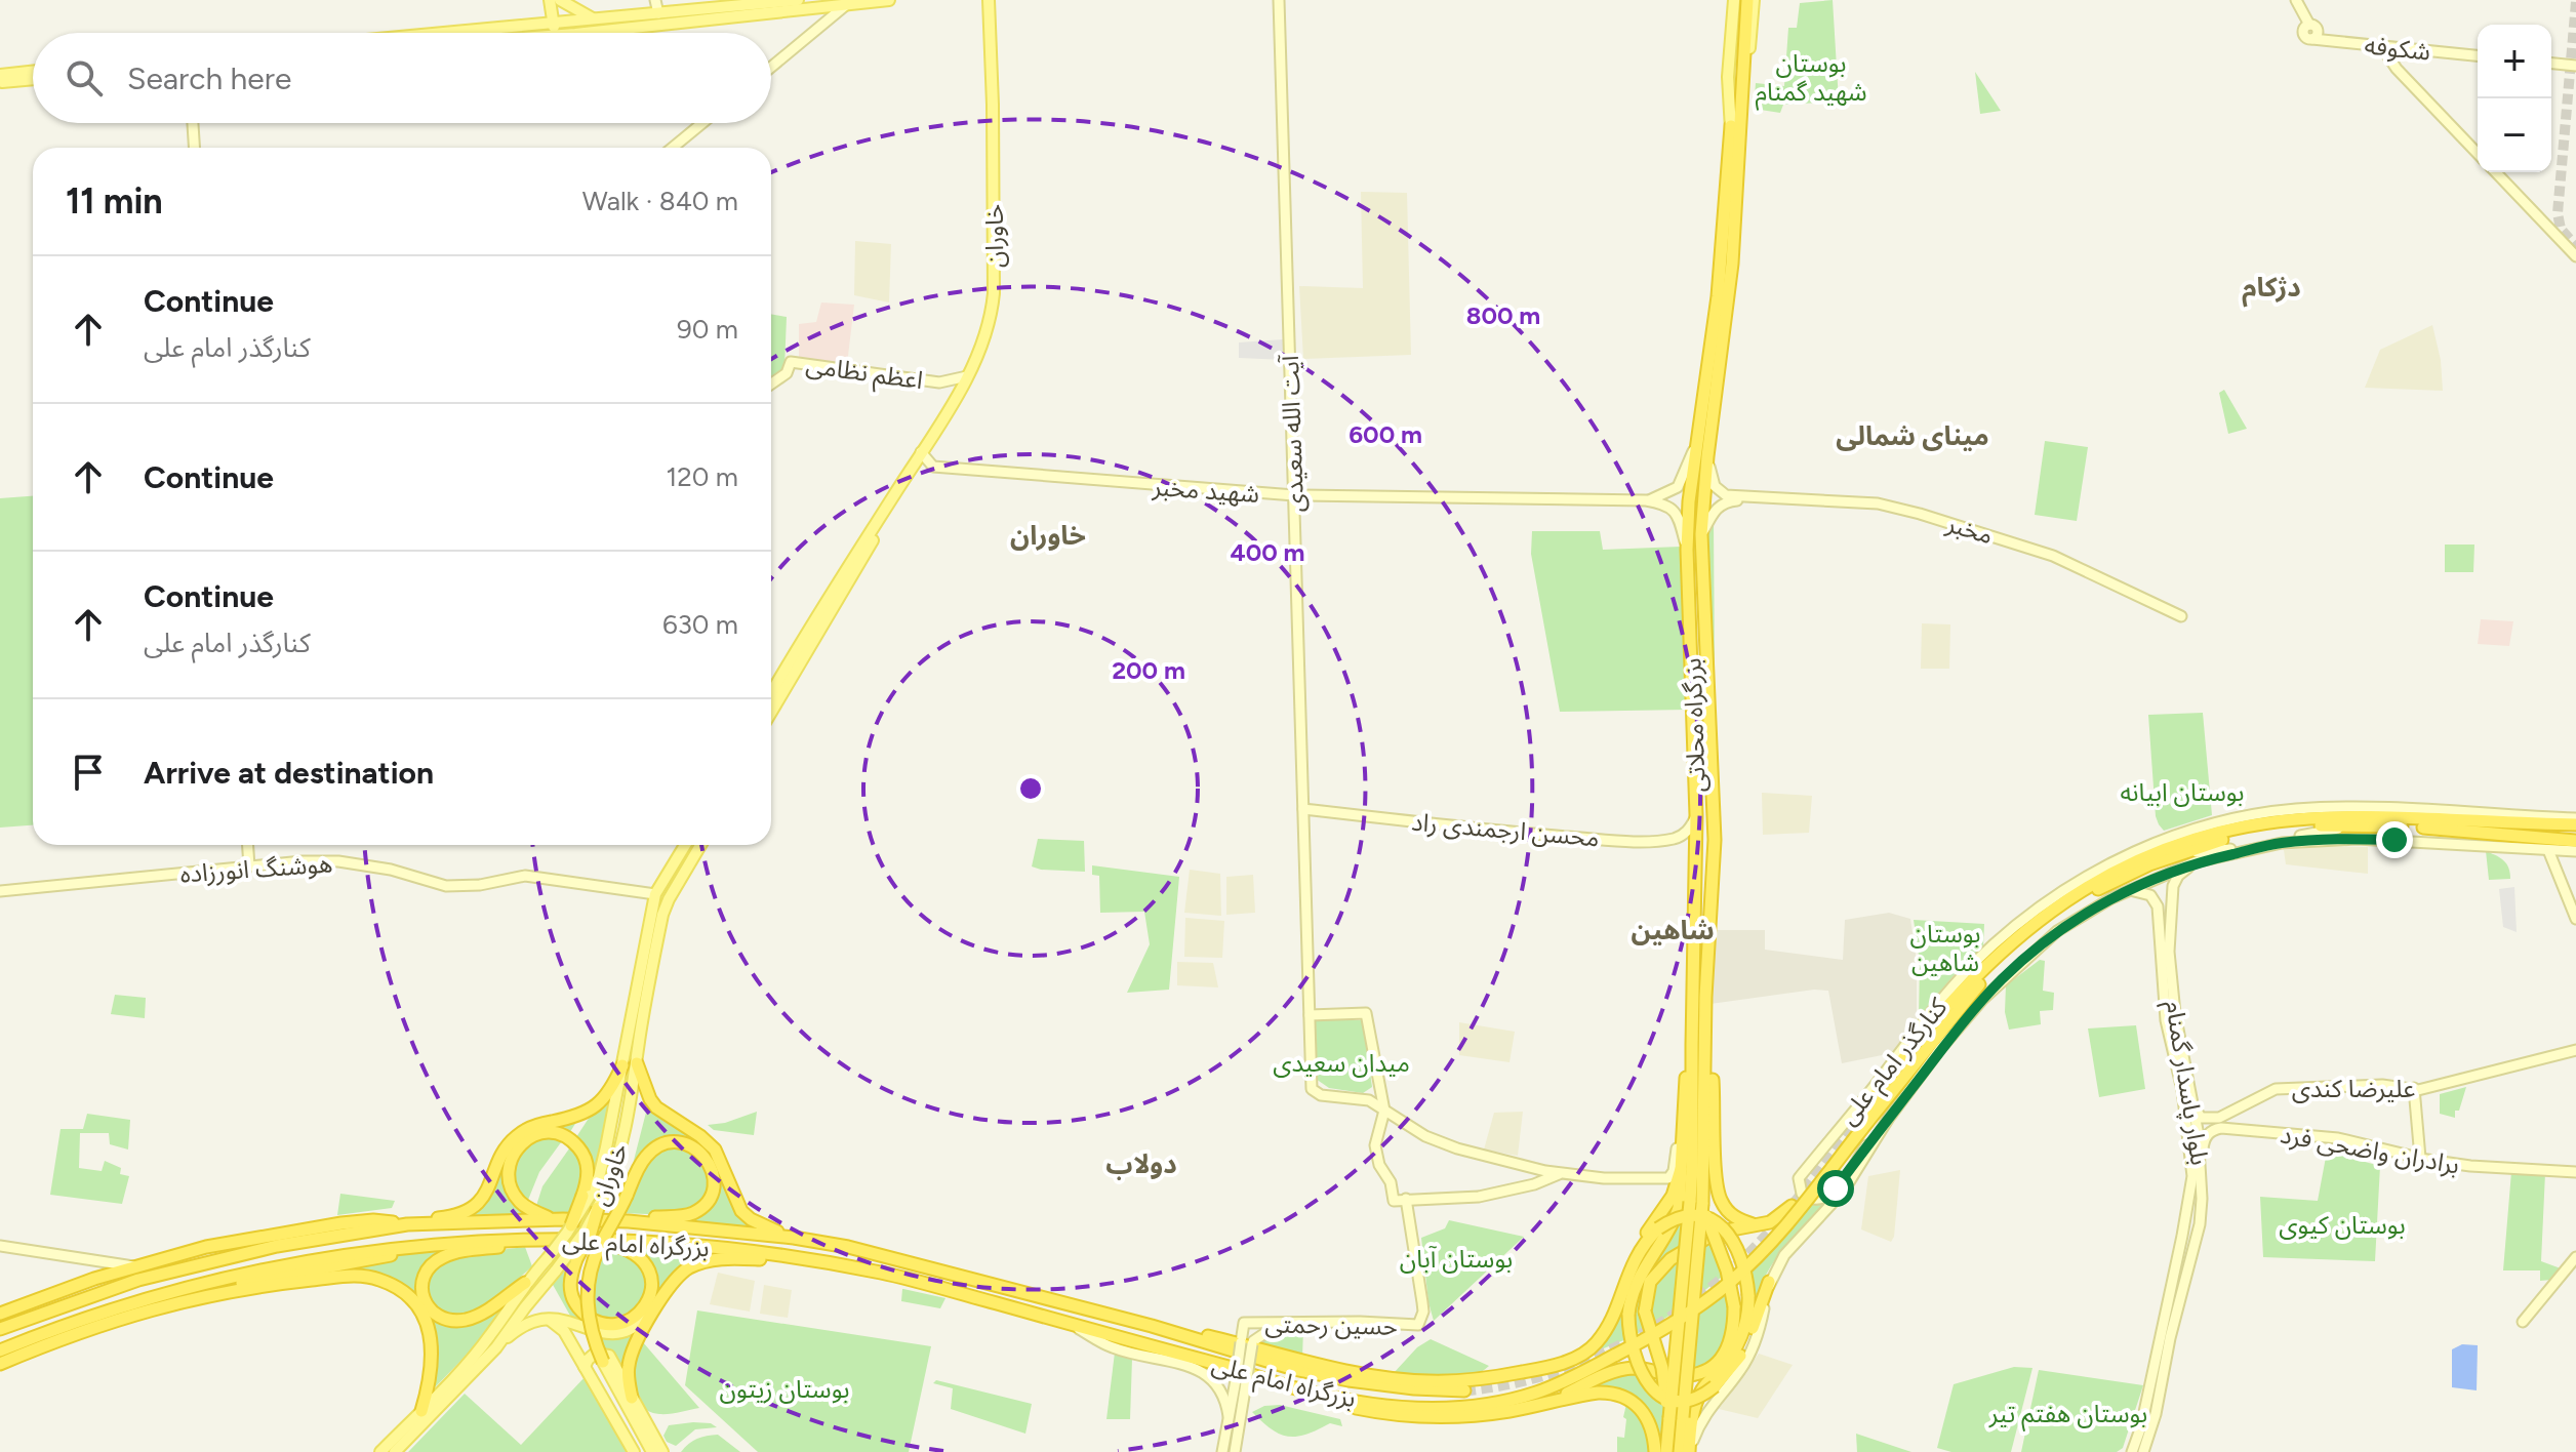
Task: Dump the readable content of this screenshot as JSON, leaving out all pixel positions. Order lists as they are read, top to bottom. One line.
{"streets":{"highway":["بزرگراه محلاتی","بزرگراه امام علی"],"main road":["شکوفه","خاوران","اعظم نظامی","آیت الله سعیدی","شهید مخبر","مخبر","محسن ارجمندی راد","هوشنگ انورزاده","کنارگذر امام علی","بلوار پاسدار گمنام","علیرضا کندی","برادران واضحی فرد","حسین رحمتی"]},"crossings":[["خاوران","اعظم نظامی"],["خاوران","شهید مخبر"],["خاوران","هوشنگ انورزاده"],["آیت الله سعیدی","شهید مخبر"],["آیت الله سعیدی","محسن ارجمندی راد"],["بزرگراه محلاتی","محسن ارجمندی راد"],["کنارگذر امام علی","بلوار پاسدار گمنام"]],"districts":["دژکام","مینای شمالی","خاوران","شاهین","دولاب"],"parks":["بوستان شهید گمنام","بوستان ابیانه","بوستان شاهین","میدان سعیدی","بوستان کیوی","بوستان آبان","بوستان زیتون","بوستان هفتم تیر"],"page":{"map_buttons":["+","−"],"search":"Search here","heading":["11 min","Walk · 840 m"],"list":[["Continue","کنارگذر امام علی","90 m"],["Continue","120 m"],["Continue","کنارگذر امام علی","630 m"],"Arrive at destination"]},"rings":["800 m","600 m","400 m","200 m"]}
